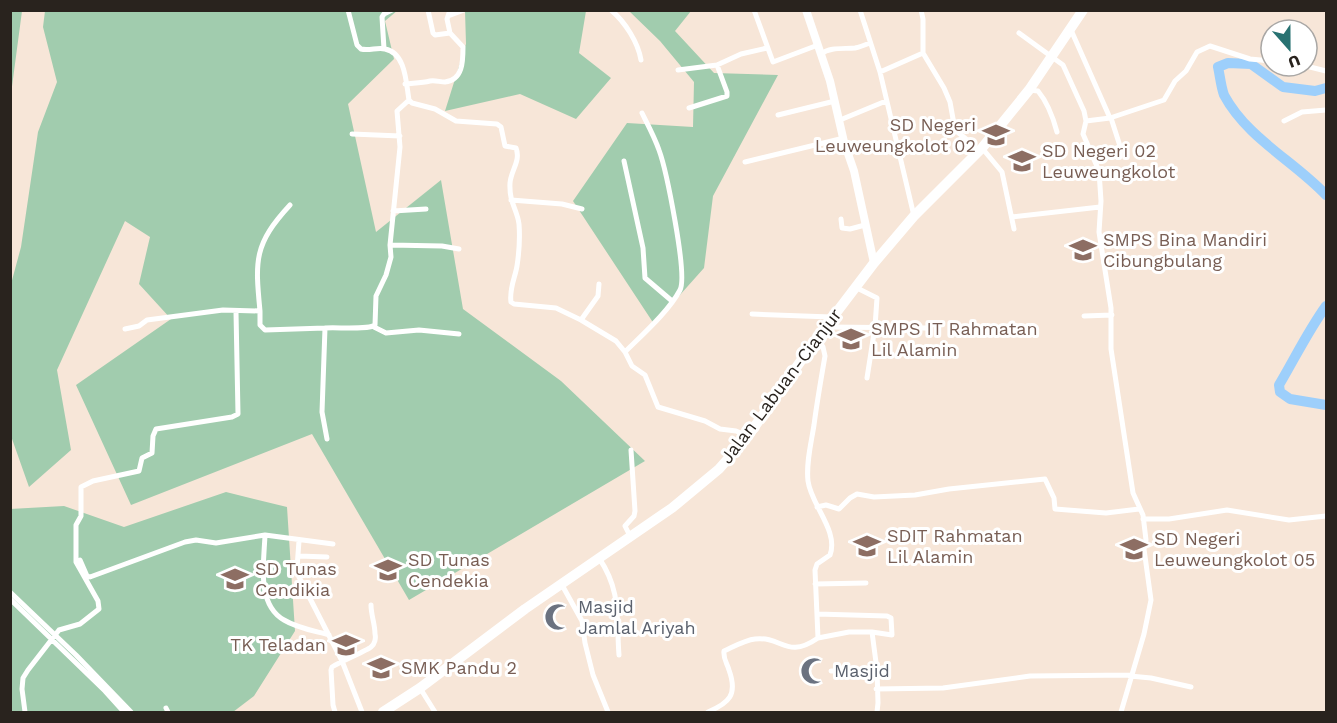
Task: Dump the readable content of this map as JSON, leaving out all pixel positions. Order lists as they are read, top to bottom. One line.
{"streets":{"highway":["Jalan Labuan-Cianjur"]},"places":{"school or university":["SD Negeri Leuweungkolot 02","SD Negeri 02 Leuweungkolot","SMPS Bina Mandiri Cibungbulang","SMPS IT Rahmatan Lil Alamin","SDIT Rahmatan Lil Alamin","SD Negeri Leuweungkolot 05","SD Tunas Cendekia","SD Tunas Cendikia","TK Teladan","SMK Pandu 2"],"mosque":["Masjid Jamlal Ariyah","Masjid"]},"north":"bottom"}
